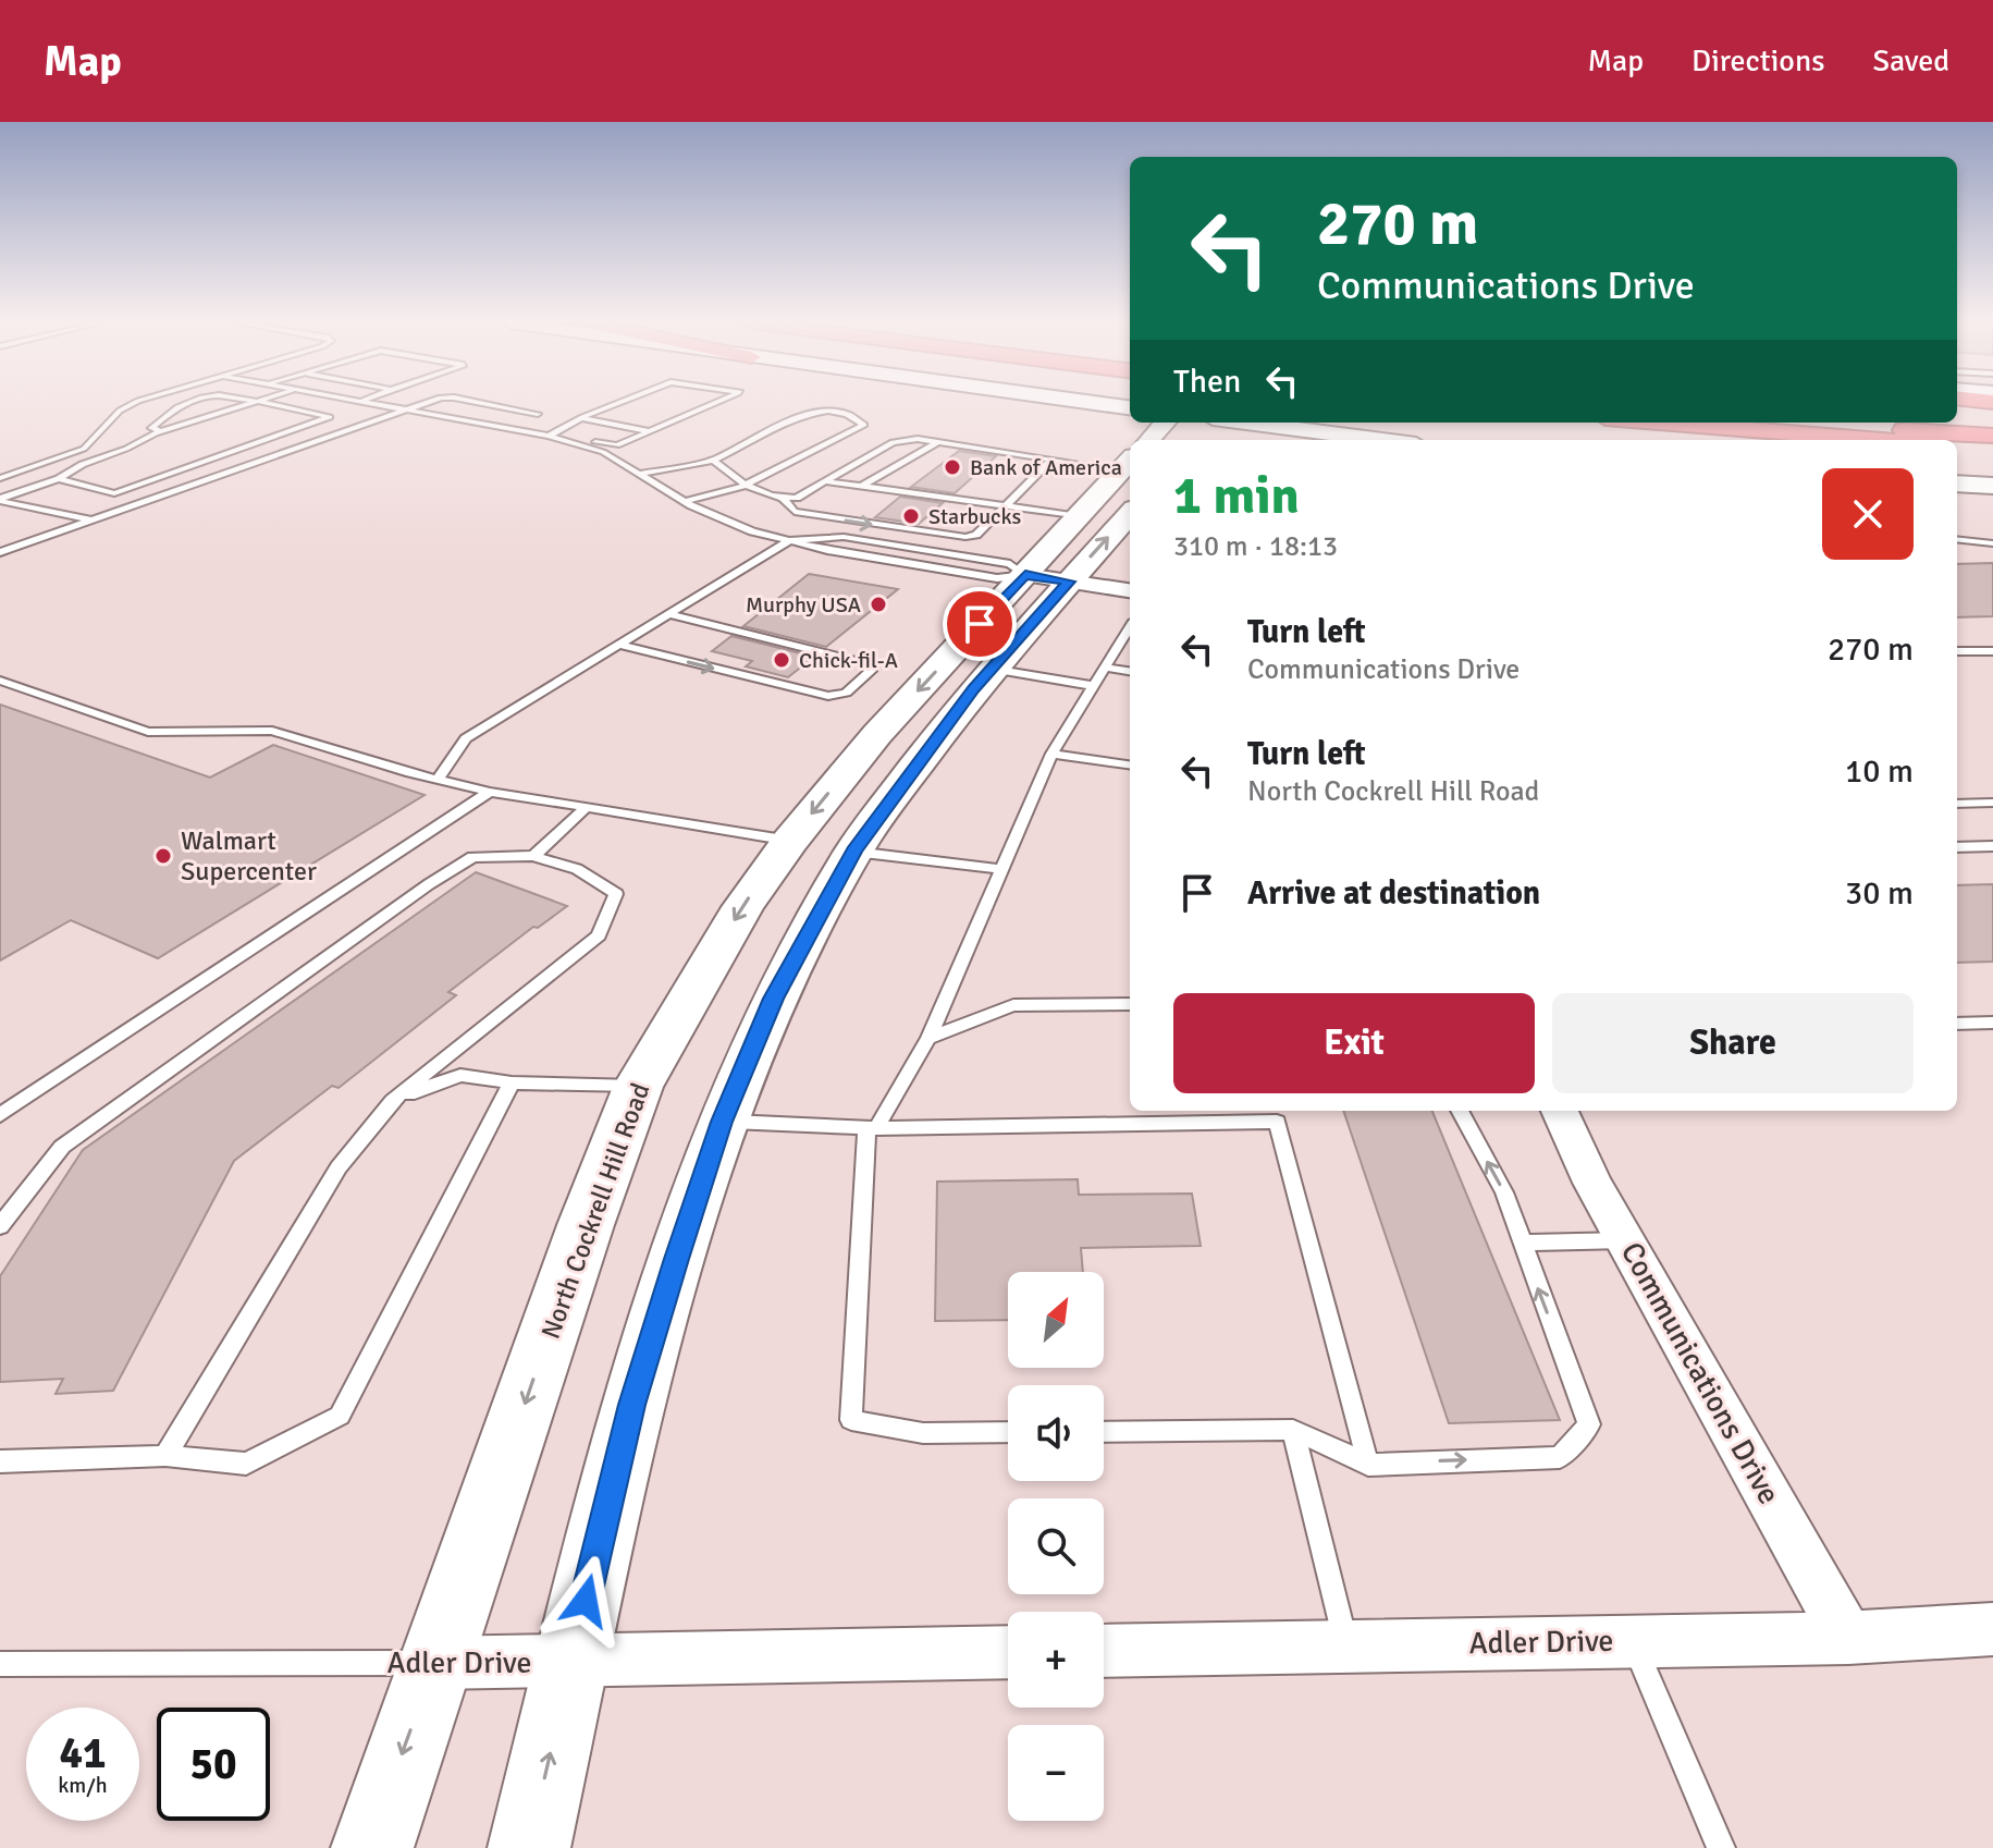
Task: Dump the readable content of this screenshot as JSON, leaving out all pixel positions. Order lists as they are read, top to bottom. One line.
{"streets":{"main road":["North Cockrell Hill Road"],"street":["Communications Drive","Adler Drive"]},"crossings":[["North Cockrell Hill Road","Adler Drive"],["Communications Drive","Adler Drive"]],"places":["Bank of America","Starbucks","Murphy USA","Chick-fil-A","Walmart Supercenter"],"north":"top right","page":{"header":"Map","nav":["Map","Directions","Saved"],"turn":["270 m","Communications Drive"],"then":"Then","heading":["1 min","310 m · 18:13"],"list":[{"name":"Turn left","note":"Communications Drive","value":"270 m"},{"name":"Turn left","note":"North Cockrell Hill Road","value":"10 m"},{"name":"Arrive at destination","value":"30 m"}],"buttons":["Exit","Share"],"map_buttons":["+","−"],"speed":"41 km/h","limit":"50"}}
